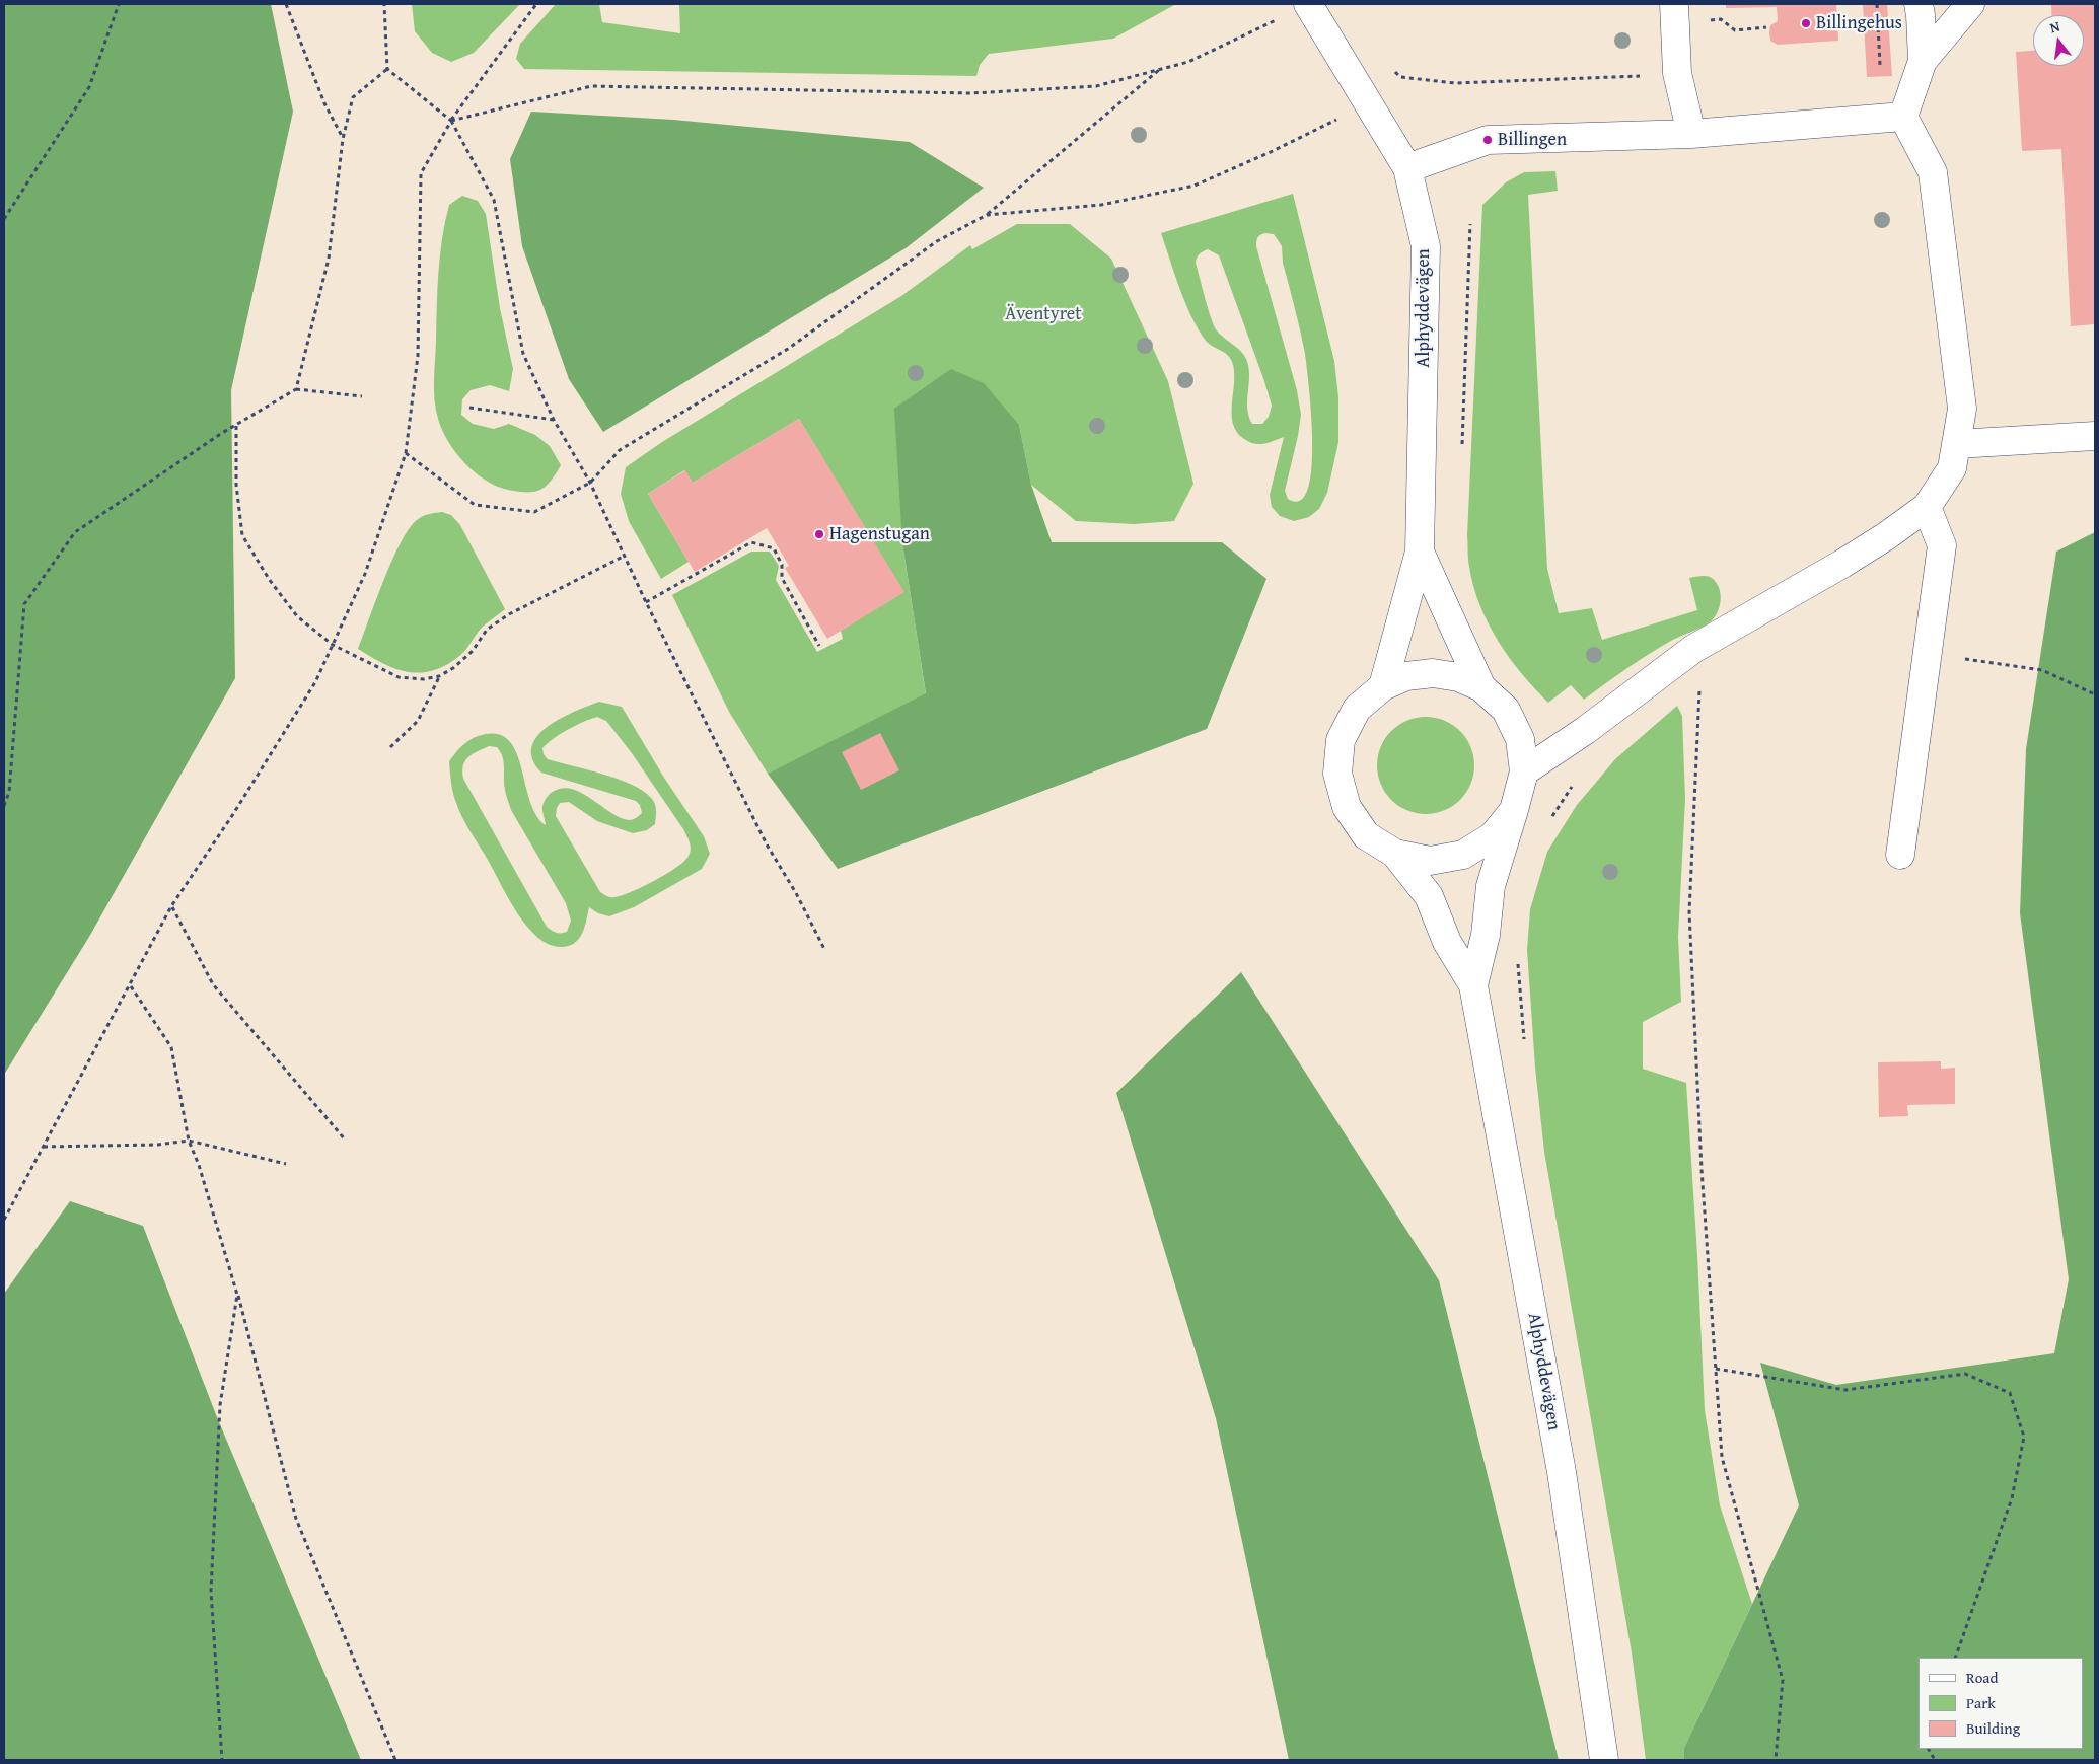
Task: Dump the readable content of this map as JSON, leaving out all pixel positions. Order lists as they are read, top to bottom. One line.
{"streets":{"street":["Alphyddevägen"]},"parks":["Äventyret"],"places":["Billingehus","Billingen","Hagenstugan"],"legend":["Road","Park","Building"],"north":"top"}
